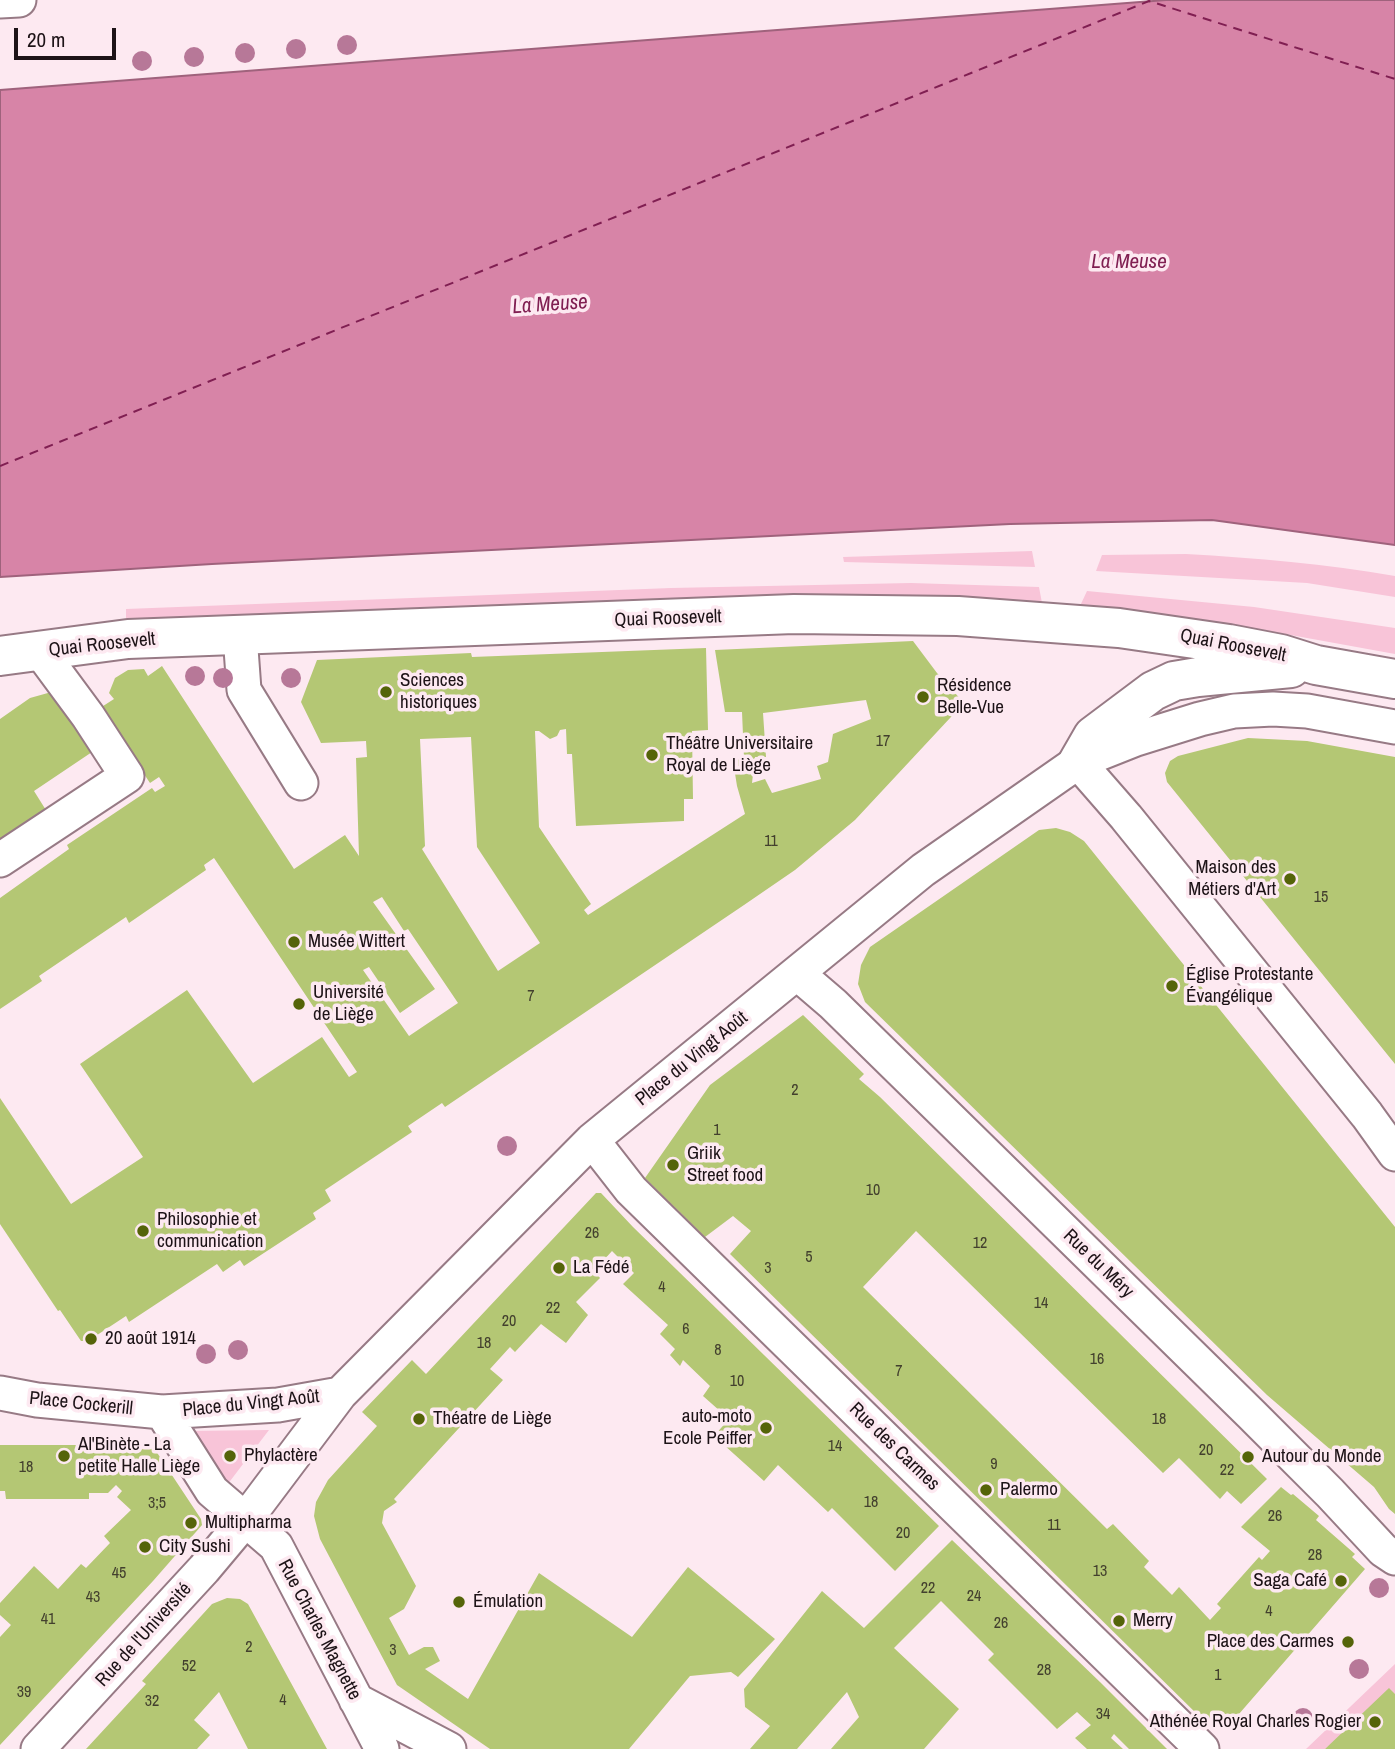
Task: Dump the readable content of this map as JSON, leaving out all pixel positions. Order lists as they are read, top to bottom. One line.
{"streets":{"main road":["Quai Roosevelt"],"street":["Place du Vingt Août","Rue du Méry","Place Cockerill","Rue des Carmes","Rue Charles Magnette","Rue de l'Université"]},"crossings":[["Place du Vingt Août","Rue du Méry"],["Place du Vingt Août","Place Cockerill"],["Place du Vingt Août","Rue des Carmes"],["Place du Vingt Août","Rue Charles Magnette"],["Place du Vingt Août","Rue de l'Université"],["Rue Charles Magnette","Rue de l'Université"]],"water":["La Meuse"],"places":["Sciences historiques","Résidence Belle-Vue","Théâtre Universitaire Royal de Liège","Maison des Métiers d'Art","Musée Wittert","Église Protestante Évangélique","Université de Liège","Griik Street food","Philosophie et communication","La Fédé","20 août 1914","Théatre de Liège","auto-moto Ecole Peiffer","Al'Binète - La petite Halle Liège","Phylactère","Autour du Monde","Palermo","Multipharma","City Sushi","Saga Café","Émulation","Merry","Place des Carmes","Athénée Royal Charles Rogier"],"house_numbers":["17","11","15","7","2","1","10","26","12","5","3","4","14","22","20","6","18","8","16","7","10","18","14","20","9","18","22","18","3;5","26","11","20","28","13","45","22","24","43","4","41","26","2","3","52","28","1","39","4","32","34"],"scale_bar":"20 m"}
